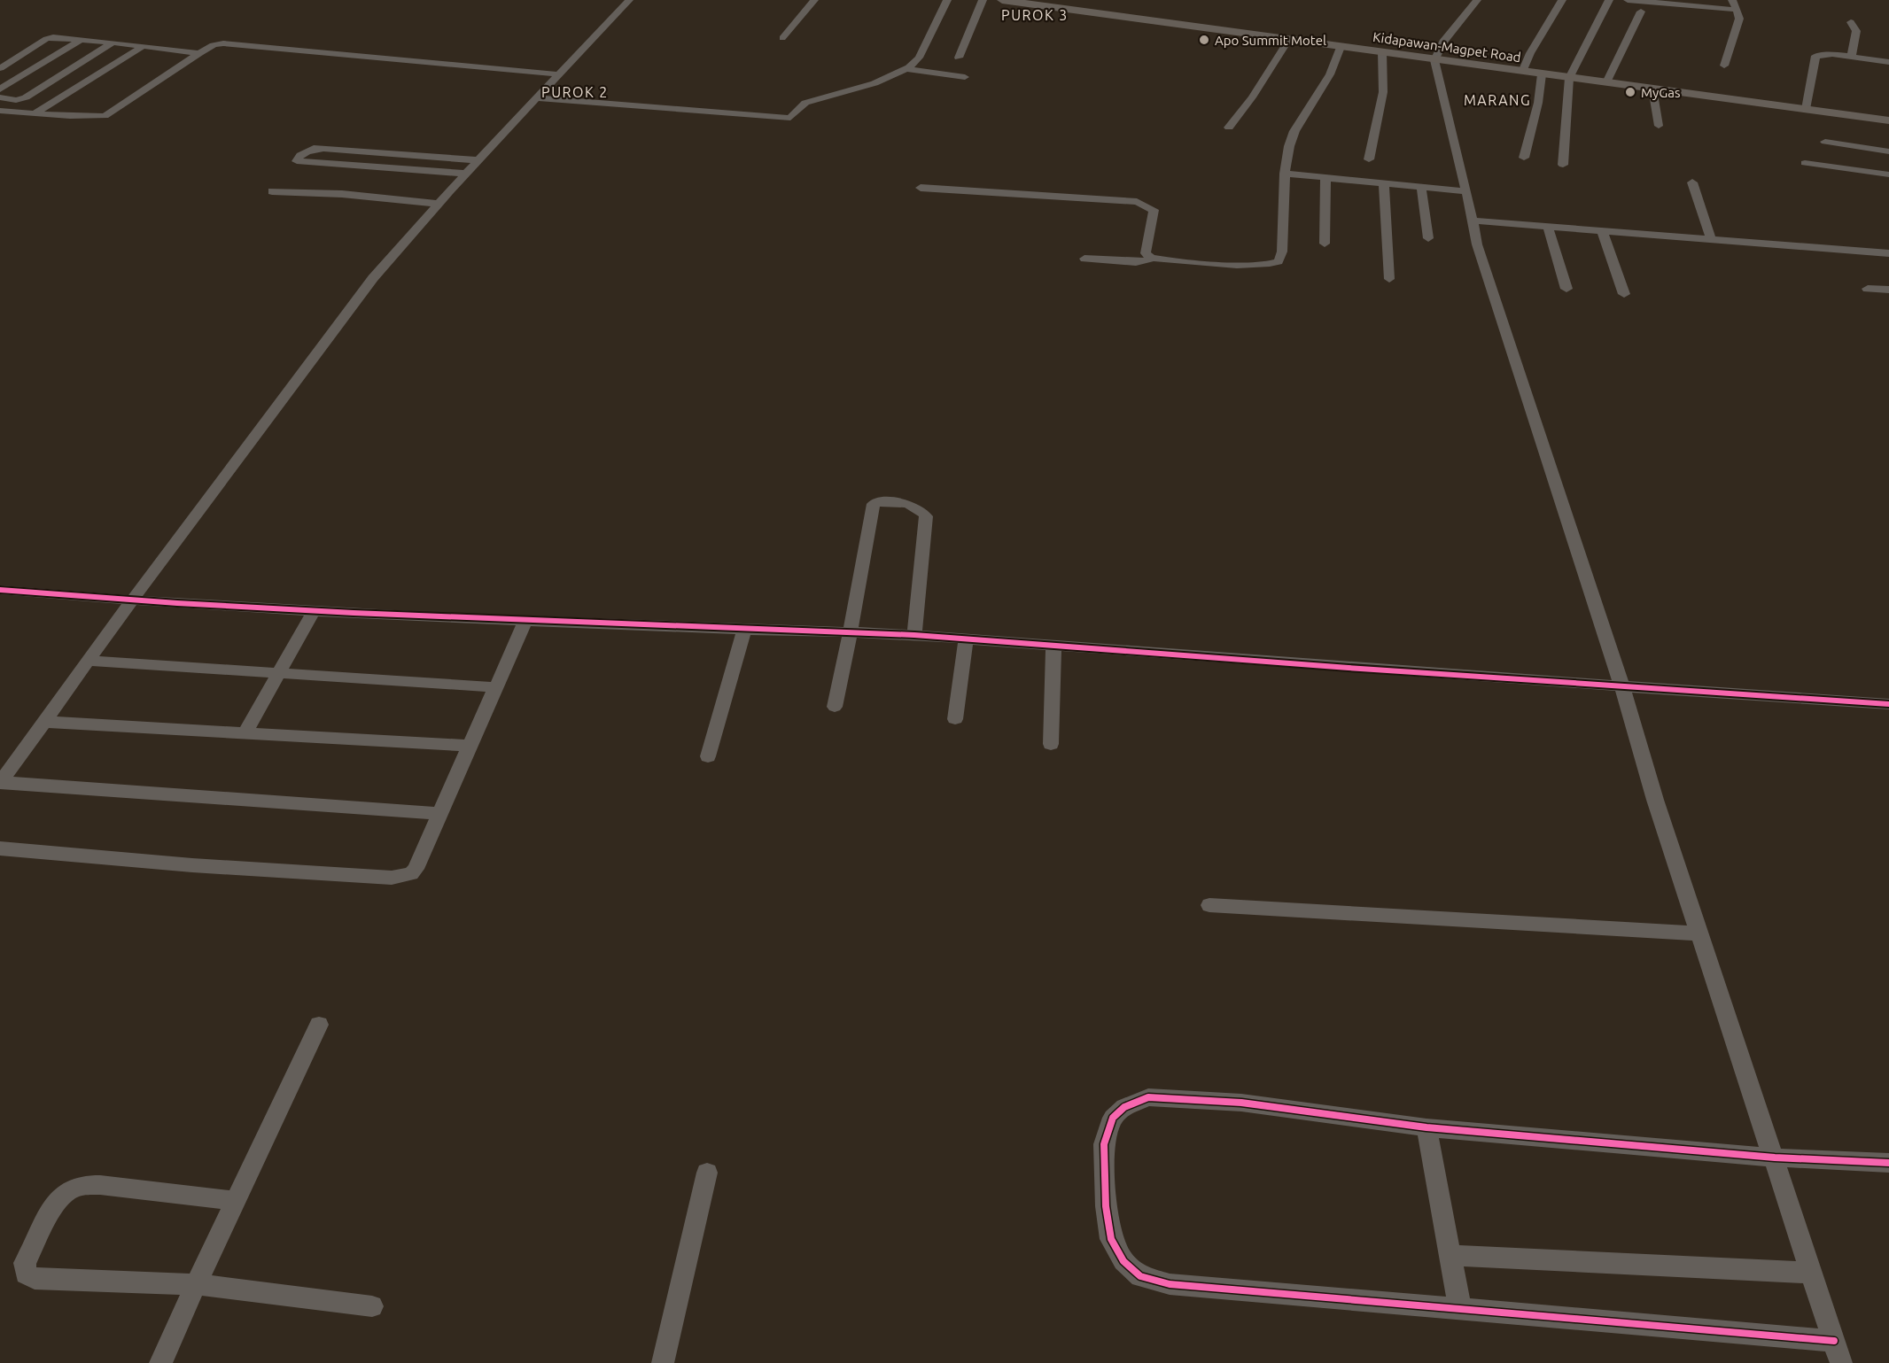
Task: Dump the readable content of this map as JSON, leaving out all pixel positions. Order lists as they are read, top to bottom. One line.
{"streets":{"main road":["Kidapawan-Magpet Road"]},"districts":["PUROK 3","PUROK 2","MARANG"],"places":["Apo Summit Motel","MyGas"]}
